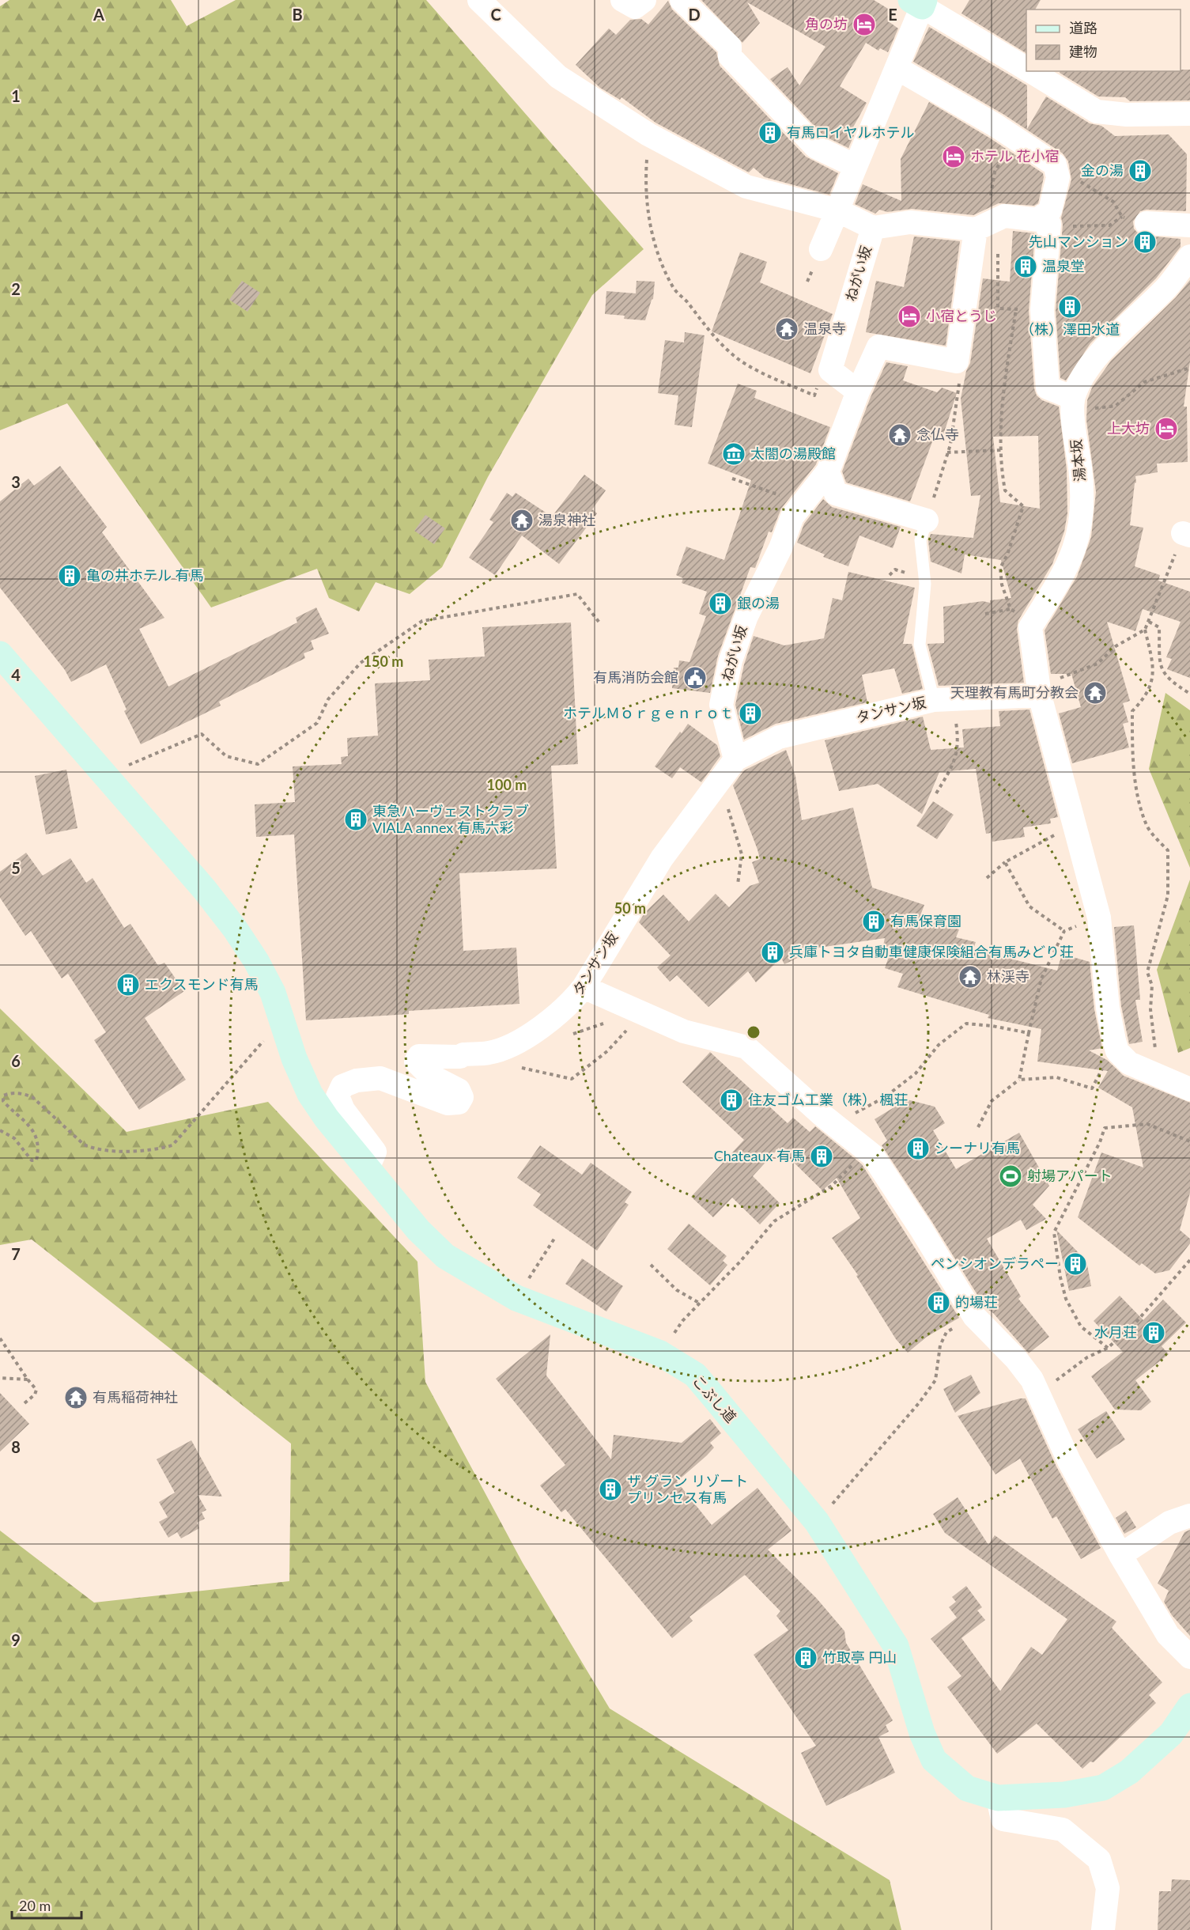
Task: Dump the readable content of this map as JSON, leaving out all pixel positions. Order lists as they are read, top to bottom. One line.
{"streets":{"street":["ねがい坂","湯本坂","タンサン坂","こぶし道"]},"crossings":[["ねがい坂","タンサン坂"],["タンサン坂","こぶし道"]],"places":{"hotel":["角の坊","ホテル 花小宿","小宿とうじ","上大坊"],"building":["有馬ロイヤルホテル","金の湯","先山マンション","温泉堂","（株）澤田水道","亀の井ホテル 有馬","銀の湯","ホテルＭｏｒｇｅｎｒｏｔ","東急ハーヴェストクラブ VIALA annex 有馬六彩","有馬保育園","兵庫トヨタ自動車健康保険組合有馬みどり荘","エクスモンド有馬","住友ゴム工業（株） 楓荘","シーナリ有馬","Chateaux 有馬","ペンシオンデラペー","的場荘","水月荘","ザ グラン リゾート プリンセス有馬","竹取亭 円山"],"temple":["温泉寺","念仏寺","湯泉神社","天理教有馬町分教会","林渓寺","有馬稲荷神社"],"museum":["太閤の湯殿館"],"public building":["有馬消防会館"],"sports":["射場アパート"]},"legend":["道路","建物"],"scale_bar":"20 m","grid":{"columns":["A","B","C","D","E"],"rows":["1","2","3","4","5","6","7","8","9"]},"rings":["150 m","100 m","50 m"]}
